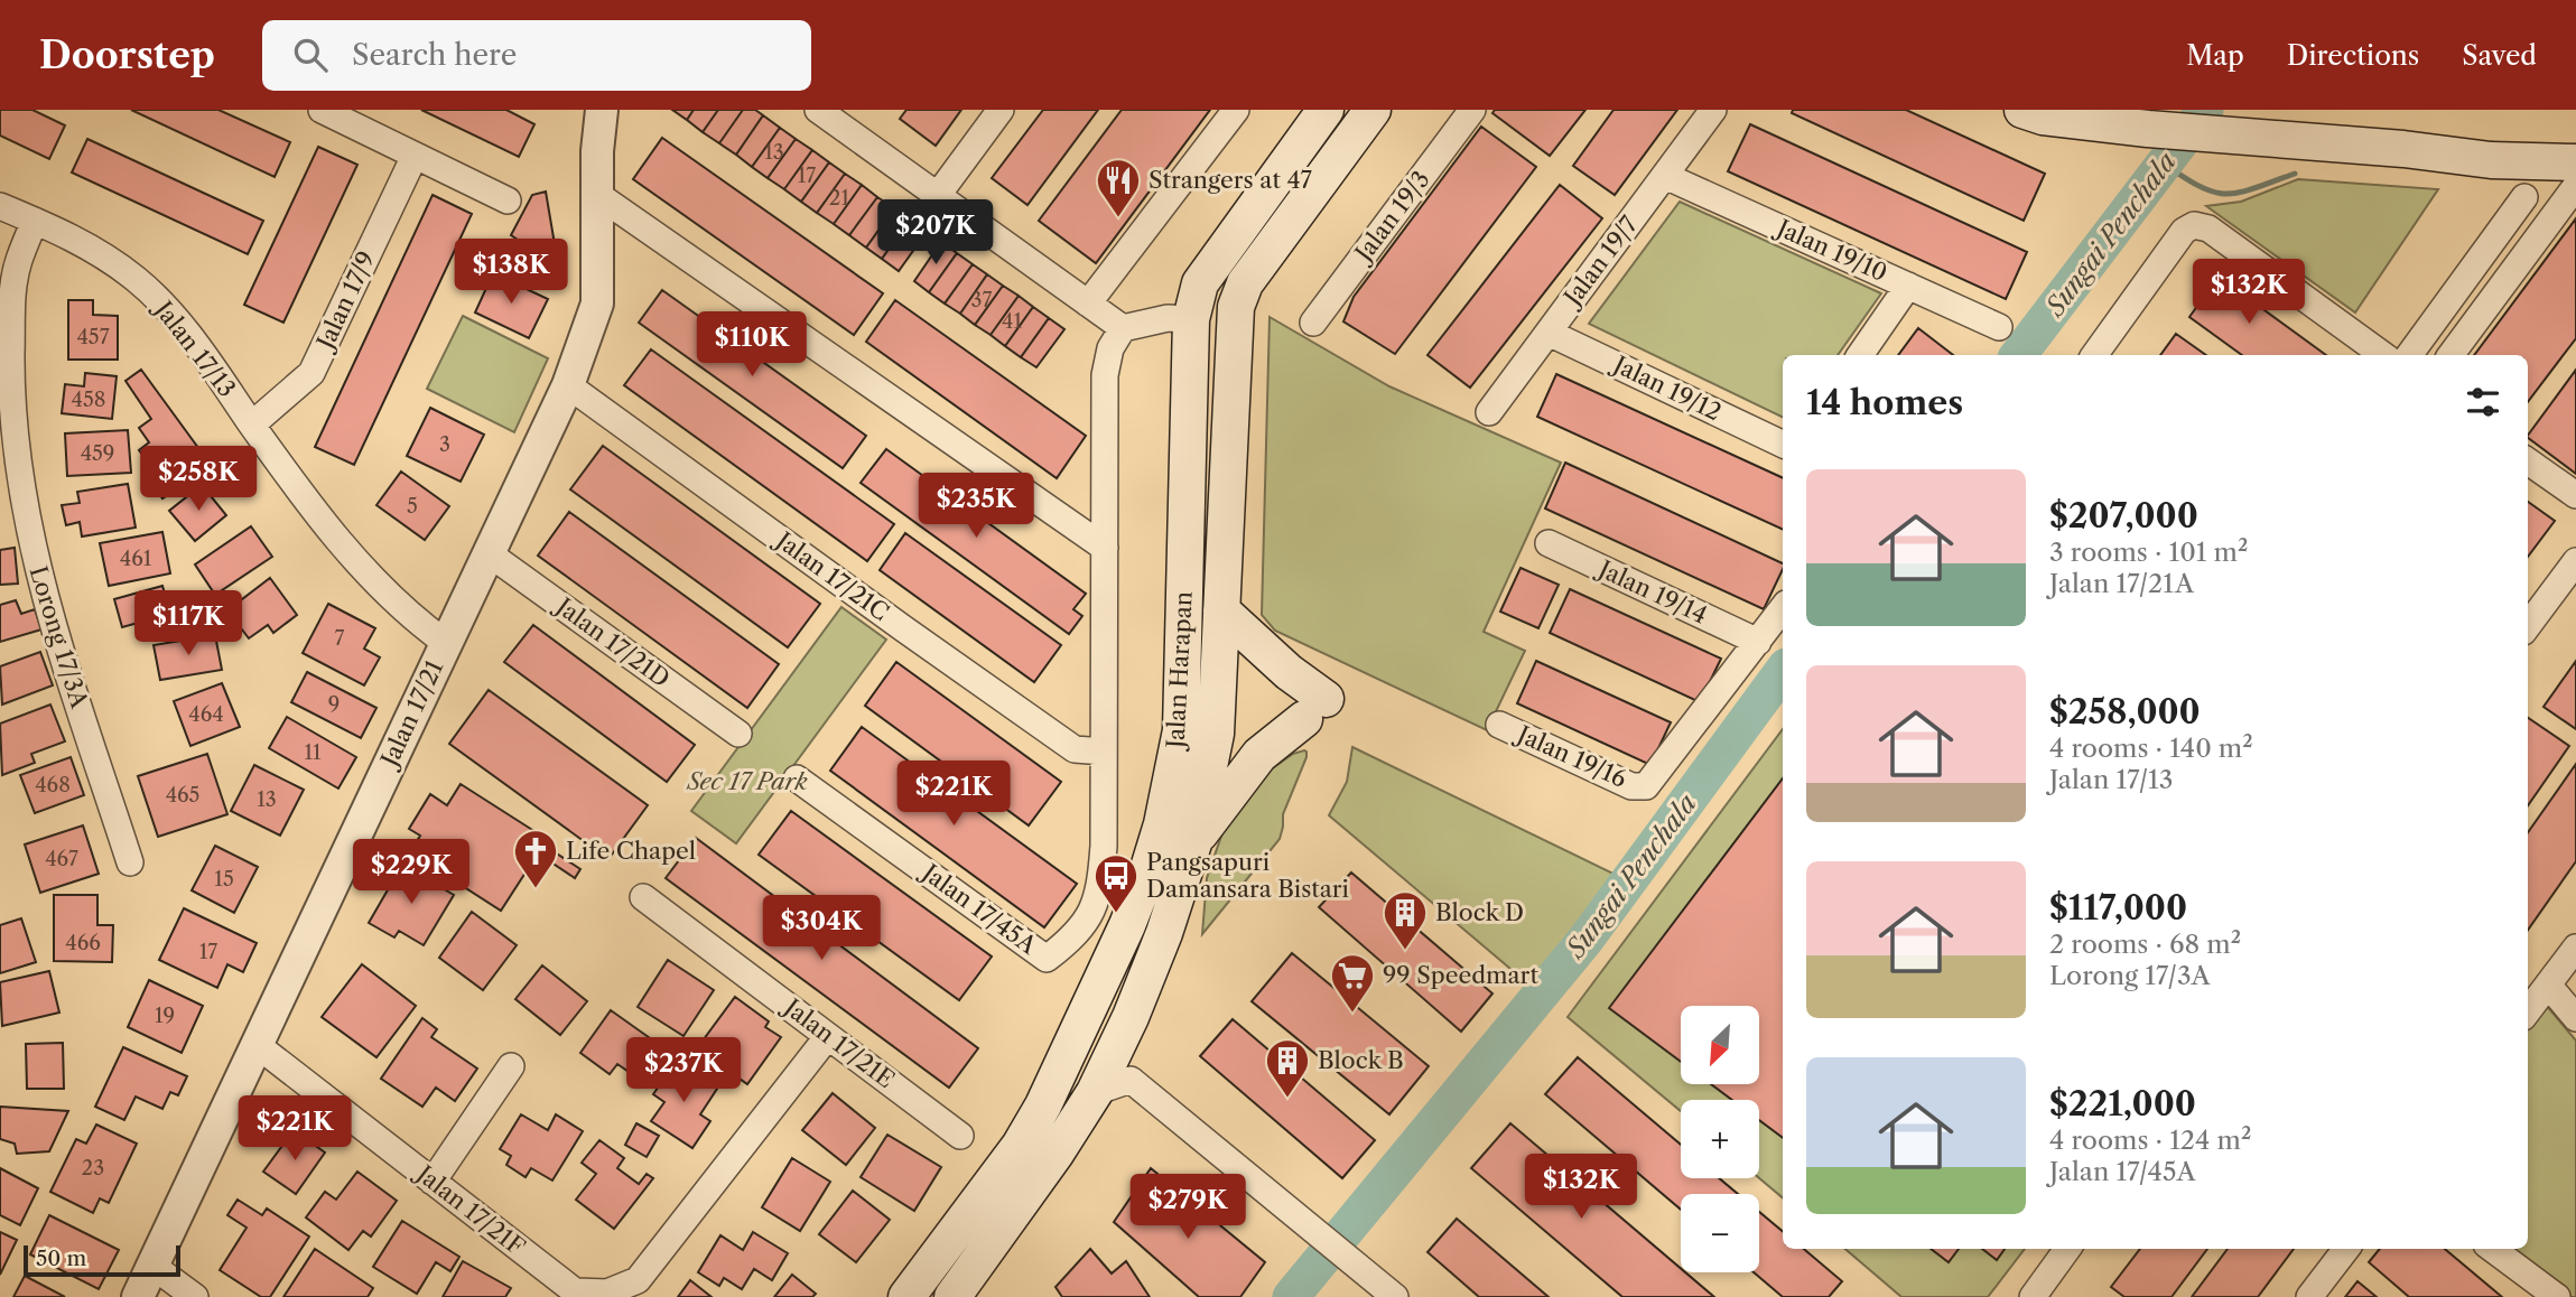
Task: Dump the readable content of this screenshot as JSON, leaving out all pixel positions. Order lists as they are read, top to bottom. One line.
{"streets":{"main road":["Jalan Harapan"],"street":["Jalan 19/3","Jalan 19/10","Jalan 19/7","Jalan 17/9","Jalan 17/13","Jalan 19/12","Jalan 17/21C","Jalan 19/14","Lorong 17/3A","Jalan 17/21D","Jalan 17/21","Jalan 19/16","Jalan 17/45A","Jalan 17/21E","Jalan 17/21F"]},"crossings":[["Jalan 19/10","Jalan 19/7"],["Jalan 19/7","Jalan 19/12"],["Jalan 17/9","Jalan 17/13"],["Jalan 17/13","Lorong 17/3A"],["Jalan 17/13","Jalan 17/21"],["Jalan 17/21C","Jalan 17/21"],["Jalan 17/21C","Jalan 17/45A"],["Jalan 19/14","Jalan 19/16"],["Jalan 17/21D","Jalan 17/21"],["Jalan 17/21","Jalan 17/21F"],["Jalan 17/21E","Jalan 17/21F"]],"water":["Sungai Penchala"],"parks":["Sec 17 Park"],"places":{"restaurant":["Strangers at 47"],"church":["Life Chapel"],"bus stop":["Pangsapuri Damansara Bistari"],"building":["Block D","Block B"],"supermarket":["99 Speedmart"]},"house_numbers":["13","17","21","37","41","457","458","3","459","5","461","7","9","464","11","468","465","13","467","15","466","17","19","23"],"scale_bar":"50 m","north":"bottom left","page":{"header":"Doorstep","search":"Search here","nav":["Map","Directions","Saved"],"price":["$207K","$138K","$132K","$110K","$258K","$235K","$117K","$221K","$229K","$304K","$237K","$221K","$132K","$279K"],"heading":"14 homes","list":[{"name":"$207,000","note":"3 rooms · 101 m² · Jalan 17/21A"},{"name":"$258,000","note":"4 rooms · 140 m² · Jalan 17/13"},{"name":"$117,000","note":"2 rooms · 68 m² · Lorong 17/3A"},{"name":"$221,000","note":"4 rooms · 124 m² · Jalan 17/45A"}],"map_buttons":["+","−"],"scale":"50 m"}}
